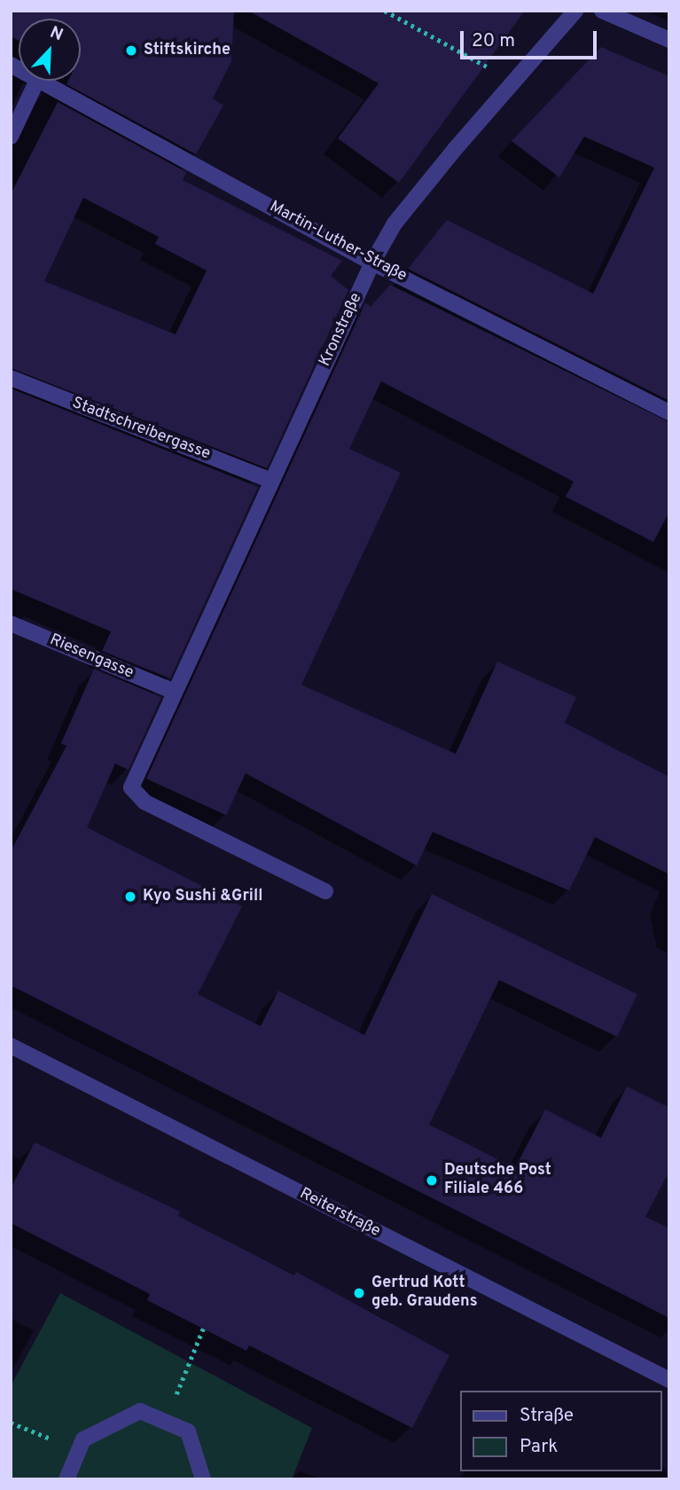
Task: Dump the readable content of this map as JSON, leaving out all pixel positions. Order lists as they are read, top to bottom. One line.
{"streets":{"street":["Martin-Luther-Straße","Kronstraße","Stadtschreibergasse","Riesengasse","Reiterstraße"]},"crossings":[["Martin-Luther-Straße","Kronstraße"],["Kronstraße","Stadtschreibergasse"],["Kronstraße","Riesengasse"]],"places":["Stiftskirche","Kyo Sushi &Grill","Deutsche Post Filiale 466","Gertrud Kott geb. Graudens"],"legend":["Straße","Park"],"scale_bar":"20 m","north":"top right"}
